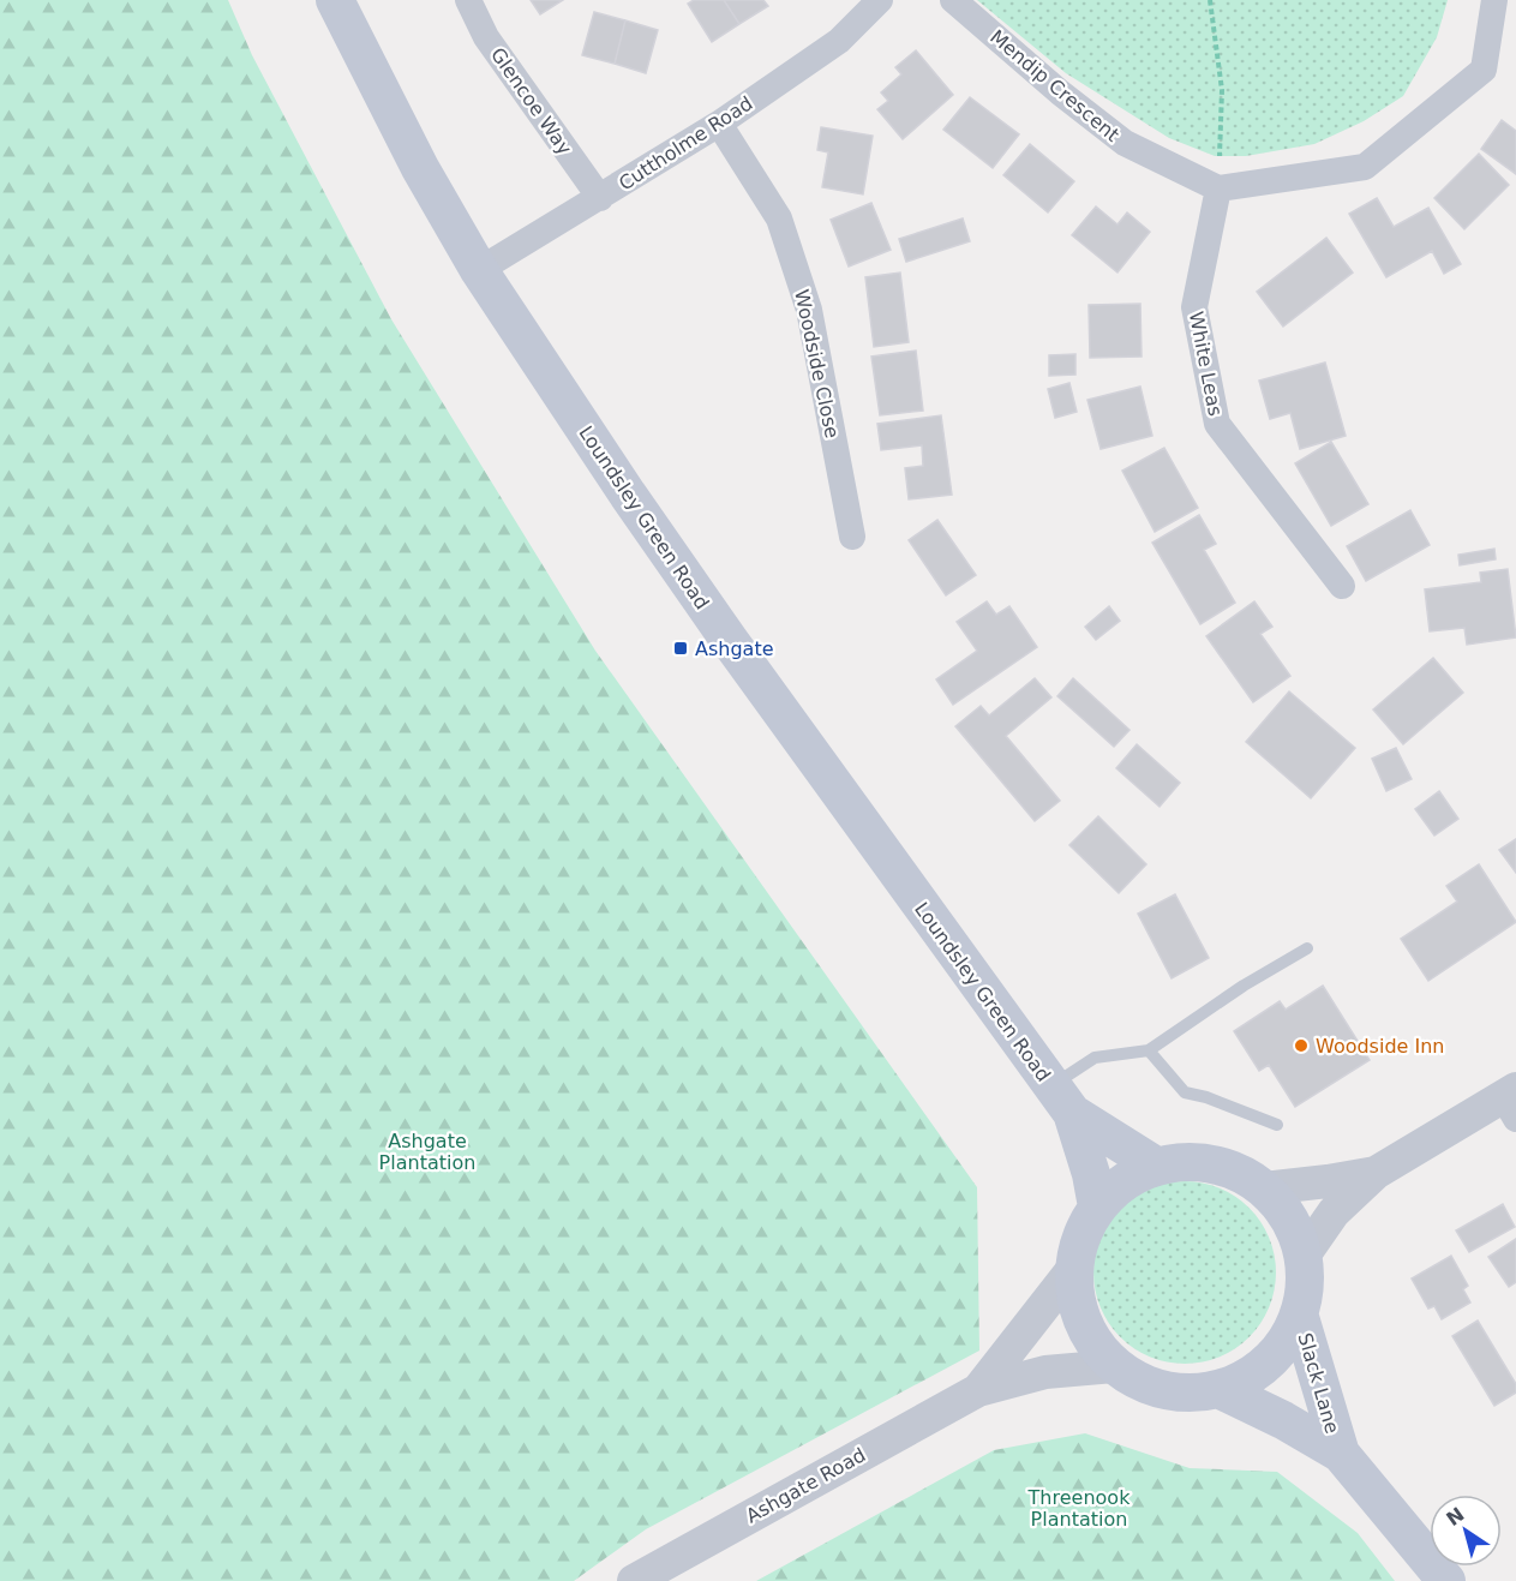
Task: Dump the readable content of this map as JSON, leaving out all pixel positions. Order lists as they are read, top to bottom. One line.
{"streets":{"main road":["Loundsley Green Road","Slack Lane"],"street":["Mendip Crescent","Glencoe Way","Cuttholme Road","Woodside Close","White Leas","Ashgate Road"]},"crossings":[["Mendip Crescent","White Leas"],["Glencoe Way","Cuttholme Road"],["Cuttholme Road","Woodside Close"],["Cuttholme Road","Loundsley Green Road"],["Loundsley Green Road","Slack Lane"],["Loundsley Green Road","Ashgate Road"],["Slack Lane","Ashgate Road"]],"parks":["Ashgate Plantation","Threenook Plantation"],"places":{"transit":["Ashgate"],"other":["Woodside Inn"]},"north":"top left"}
